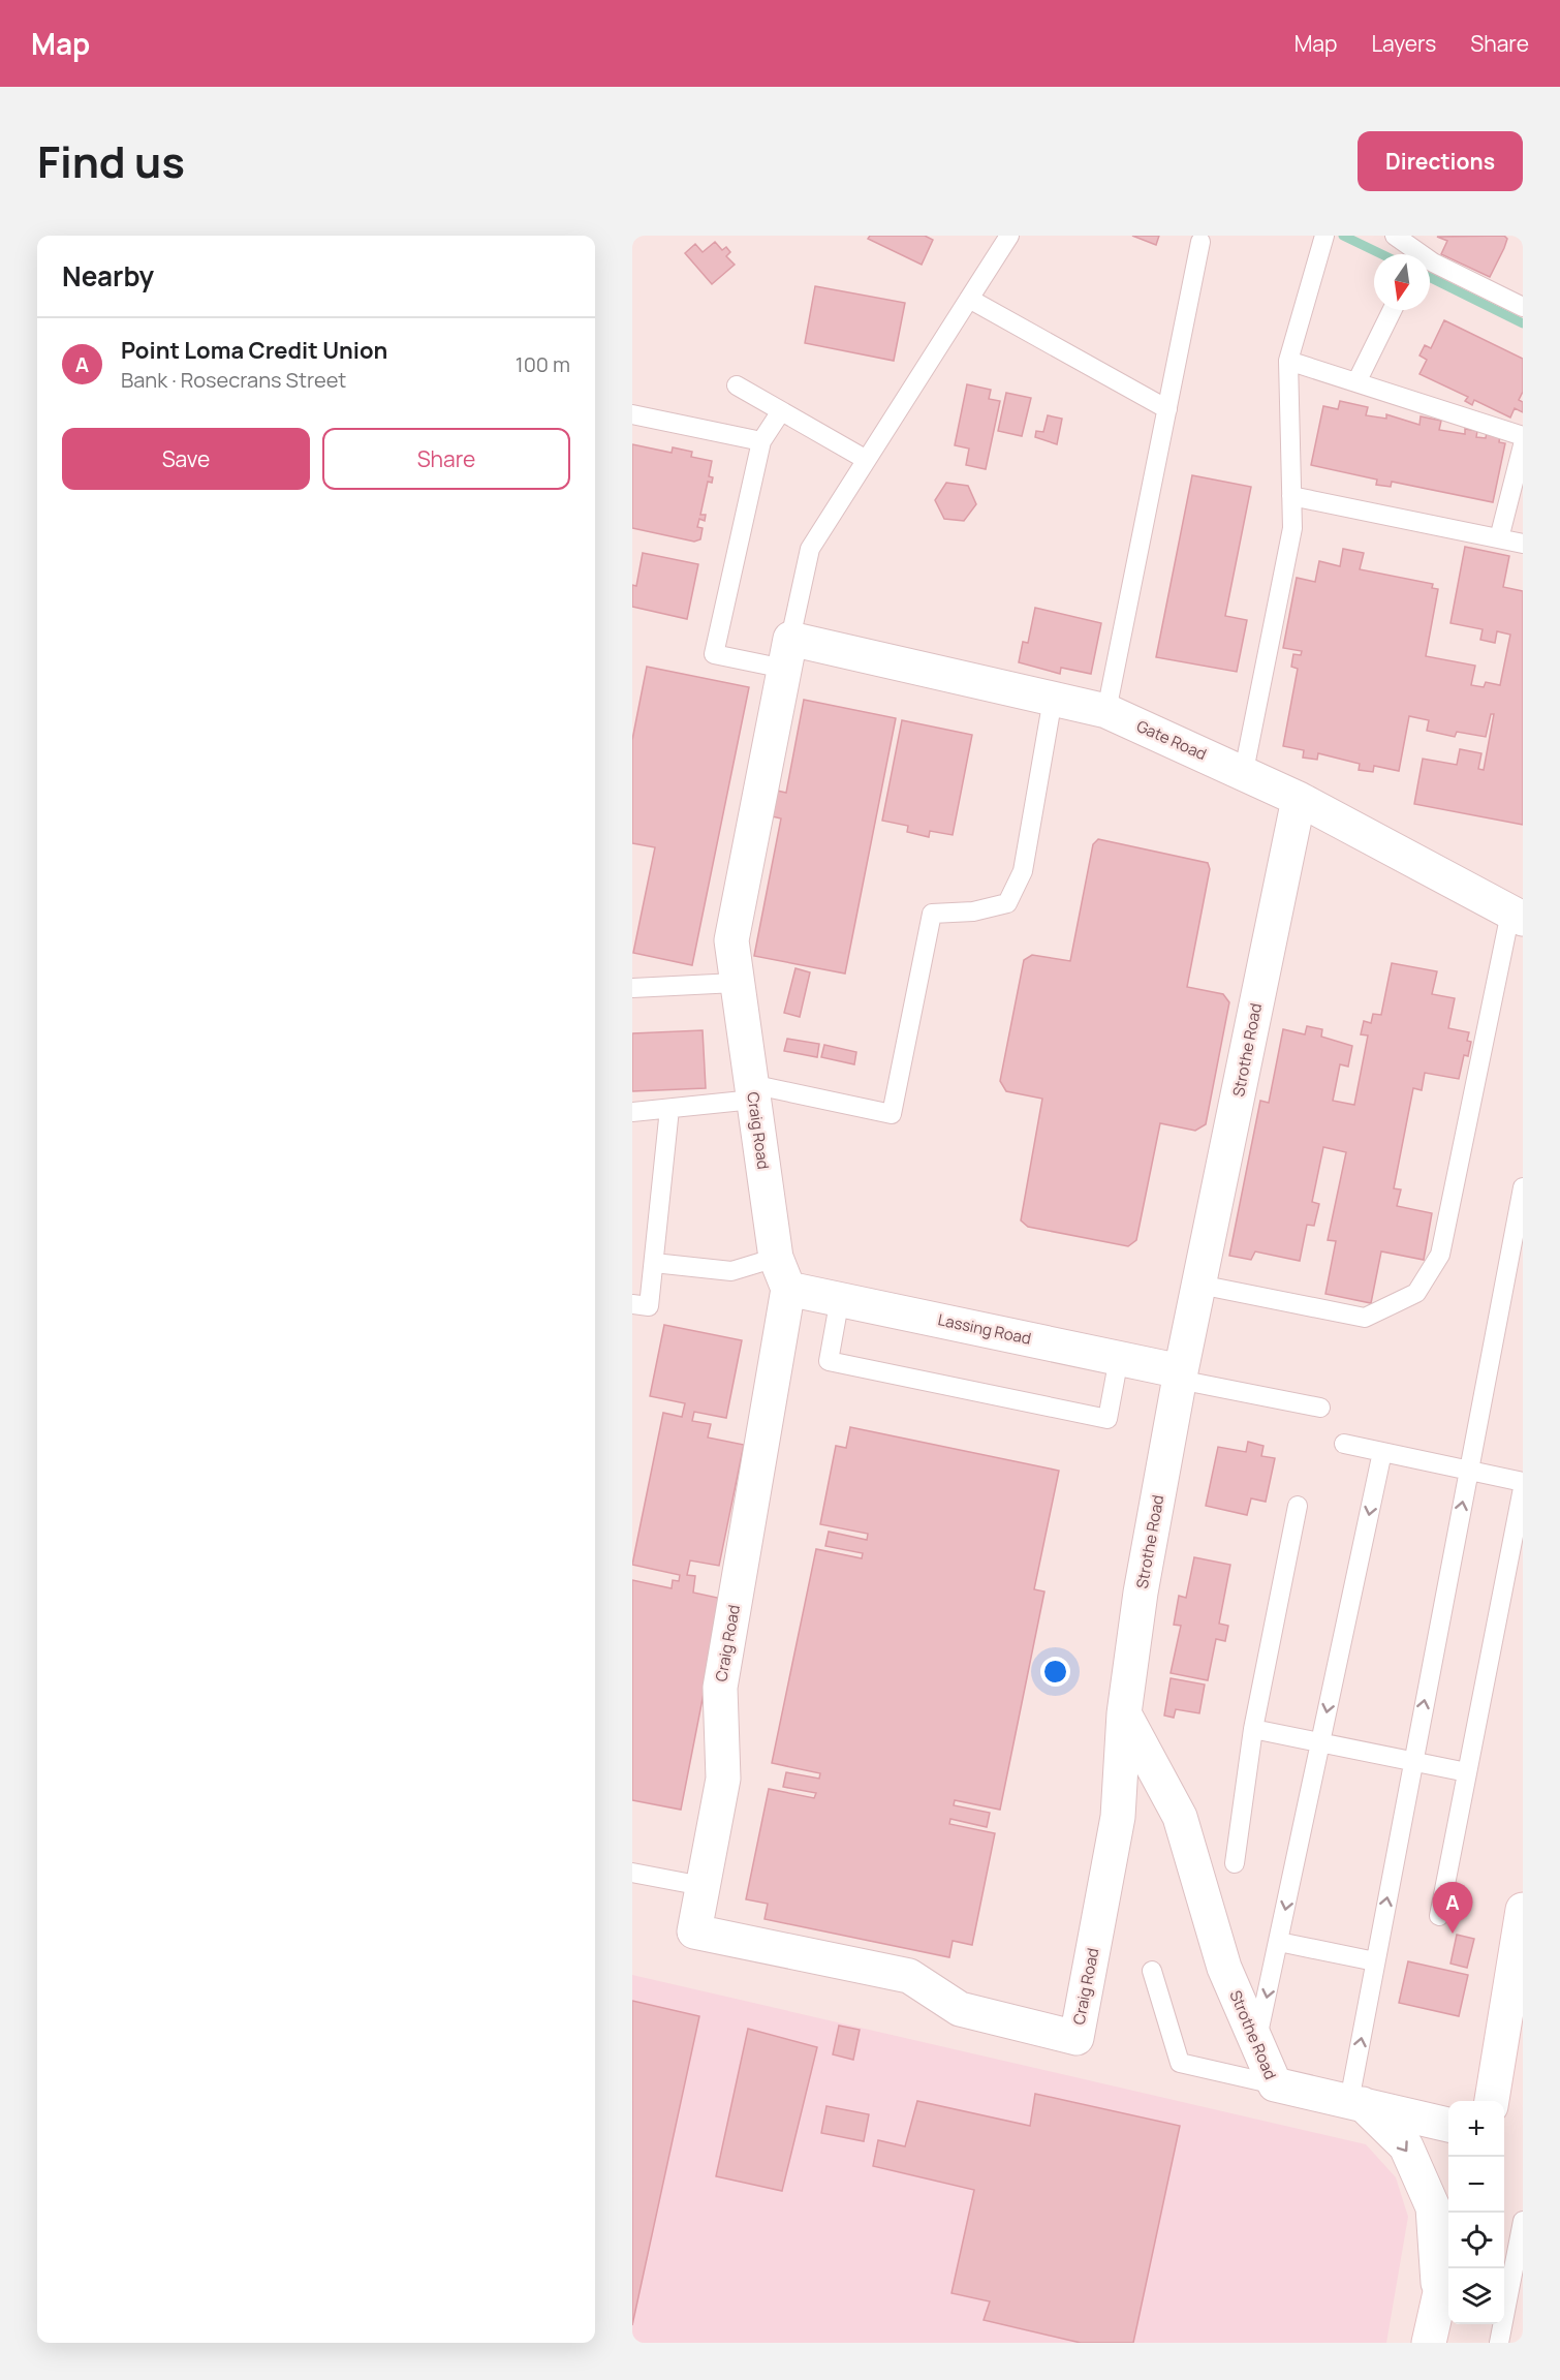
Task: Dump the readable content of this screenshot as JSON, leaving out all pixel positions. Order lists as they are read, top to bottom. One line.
{"streets":{"street":["Gate Road","Strothe Road","Craig Road","Lassing Road"]},"crossings":[["Gate Road","Strothe Road"],["Gate Road","Craig Road"],["Strothe Road","Craig Road"],["Strothe Road","Lassing Road"],["Craig Road","Lassing Road"]],"north":"bottom","page":{"header":"Map","nav":["Map","Layers","Share"],"title":"Find us","buttons":["Directions",["Save","Share"]],"heading":"Nearby","list":[{"mark":"A","name":"Point Loma Credit Union","note":"Bank · Rosecrans Street","value":"100 m"}],"pins":"A","map_buttons":["+","−"]}}
